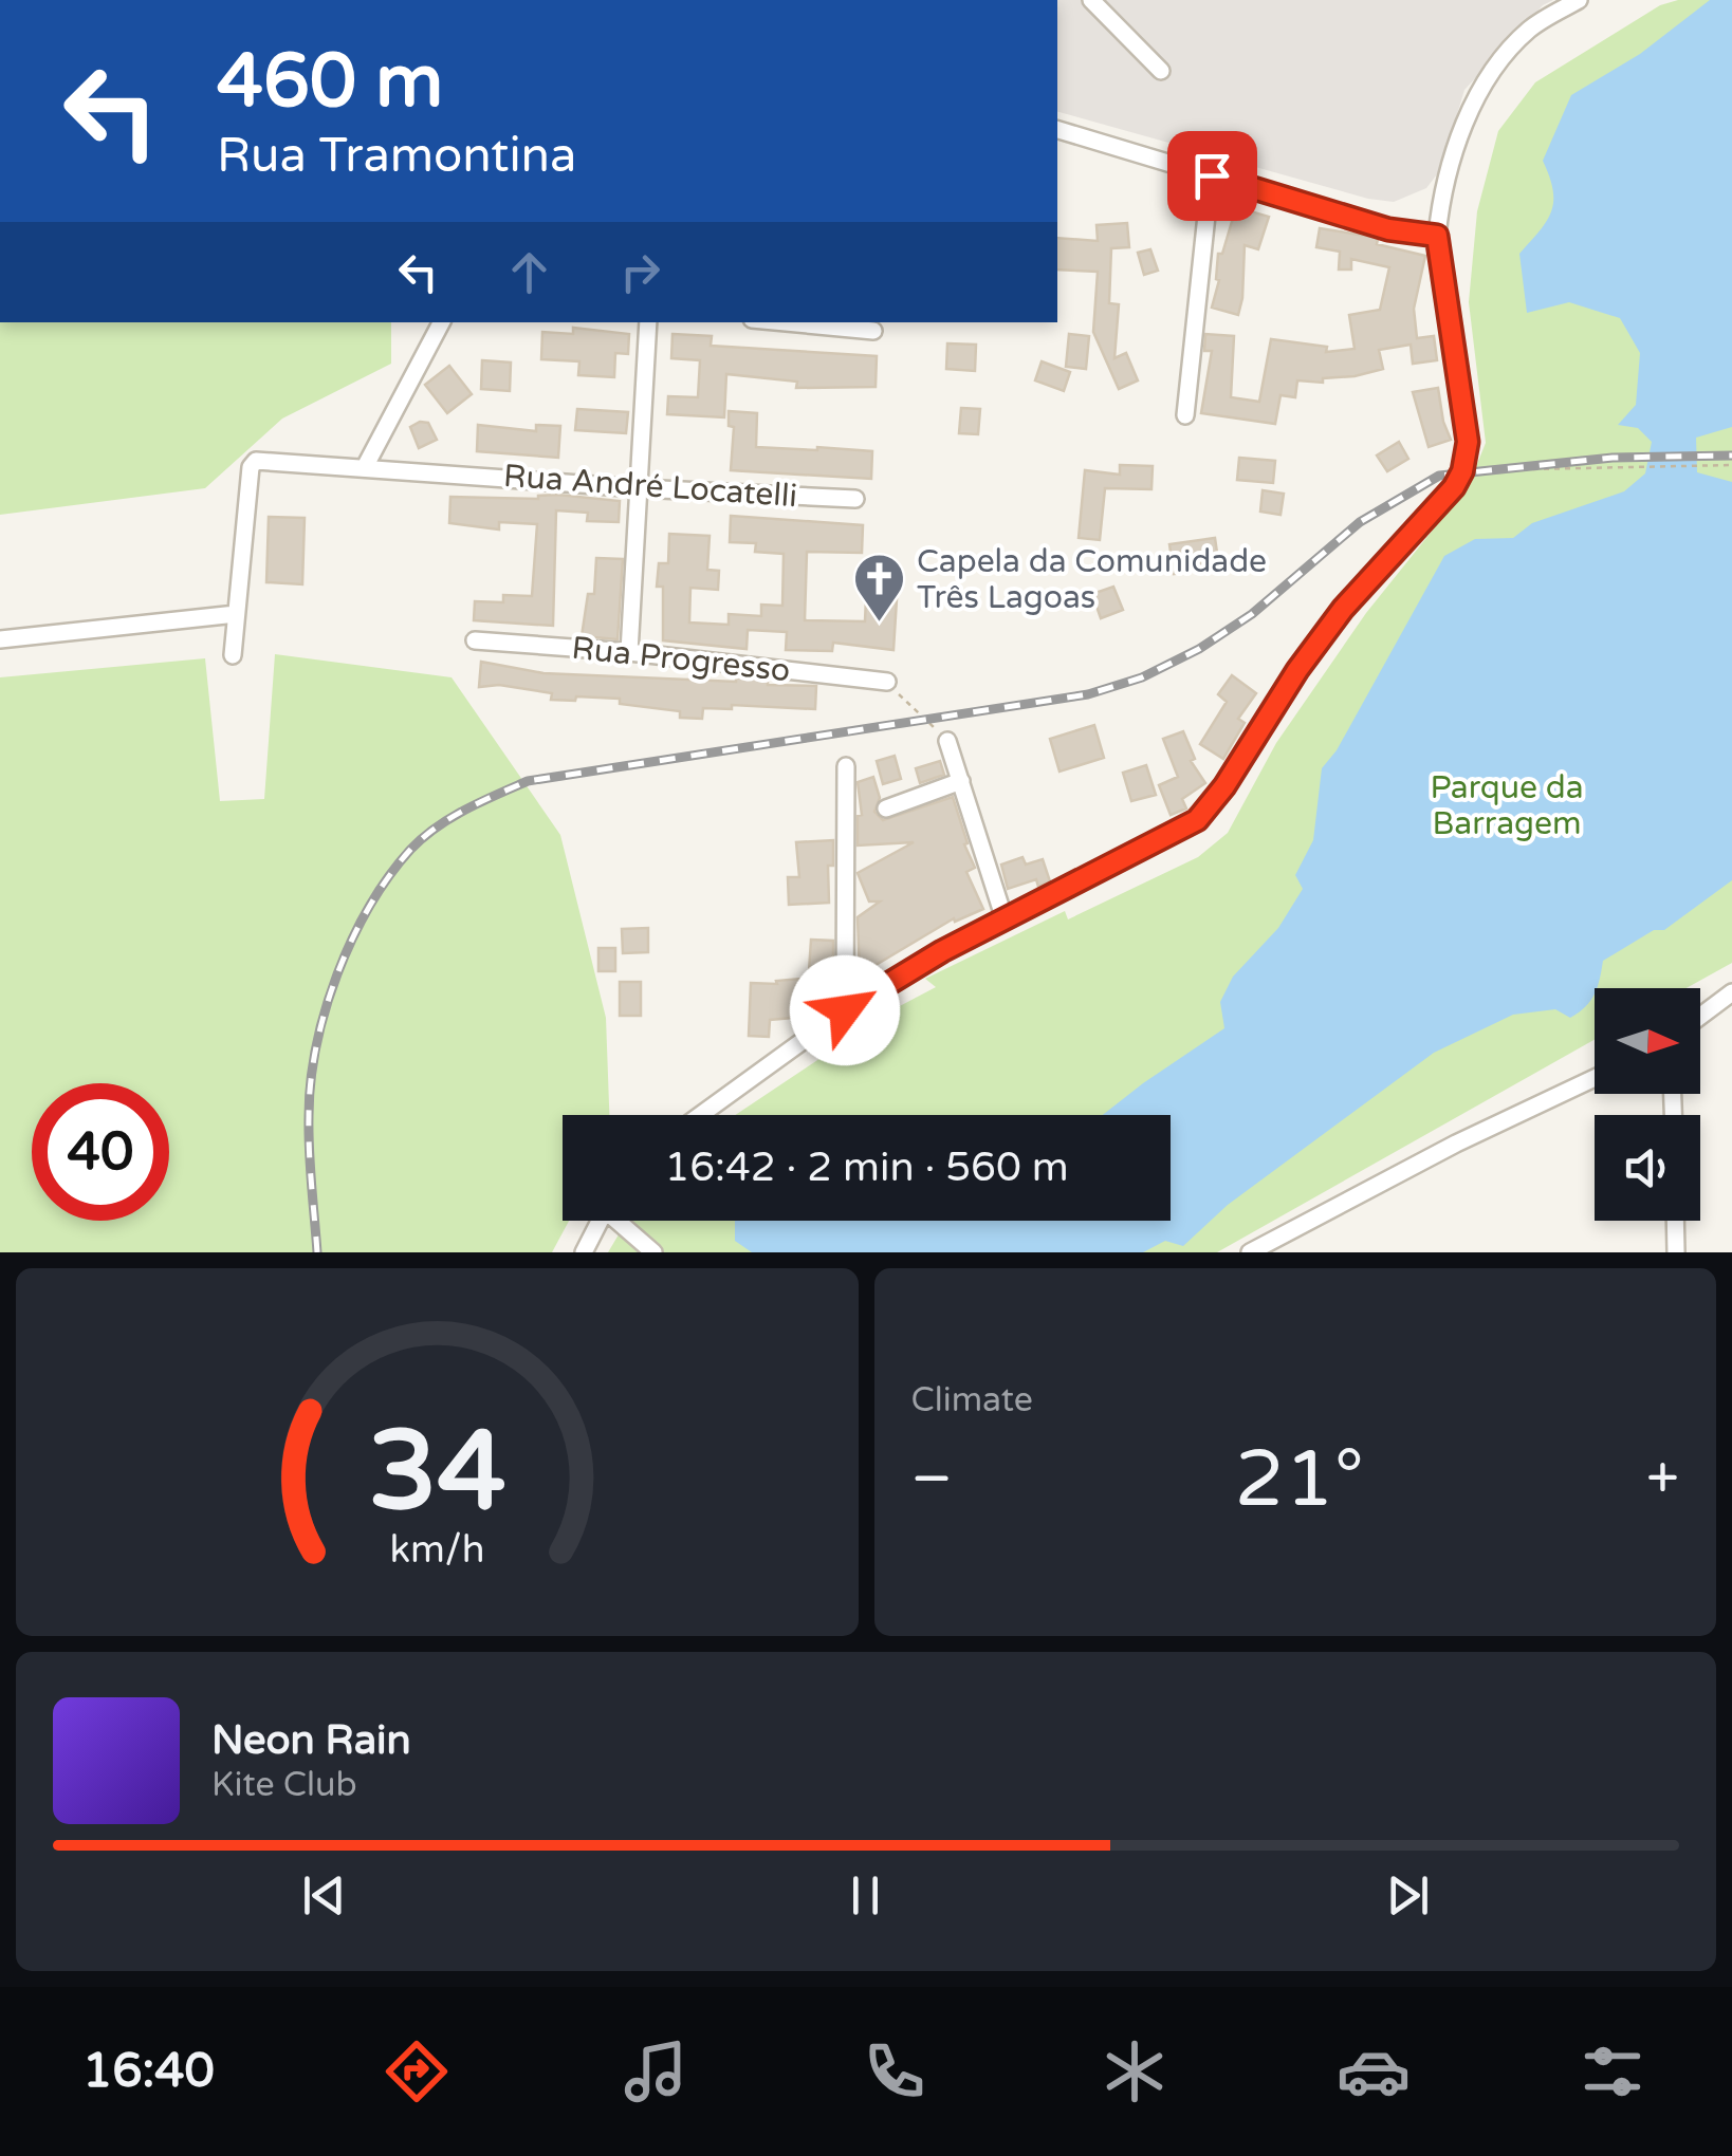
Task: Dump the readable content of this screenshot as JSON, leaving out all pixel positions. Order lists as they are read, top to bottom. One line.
{"streets":{"street":["Rua André Locatelli","Rua Progresso"]},"parks":["Parque da Barragem"],"places":{"church":["Capela da Comunidade Três Lagoas"]},"north":"right","page":{"turn":["460 m","Rua Tramontina"],"limit":"40","trip":"16:42 · 2 min · 560 m","tile":"Climate","heat":["−","21°","+"],"song":["Neon Rain","Kite Club"],"tabs":"16:40","gauge":["34","km/h"]}}
